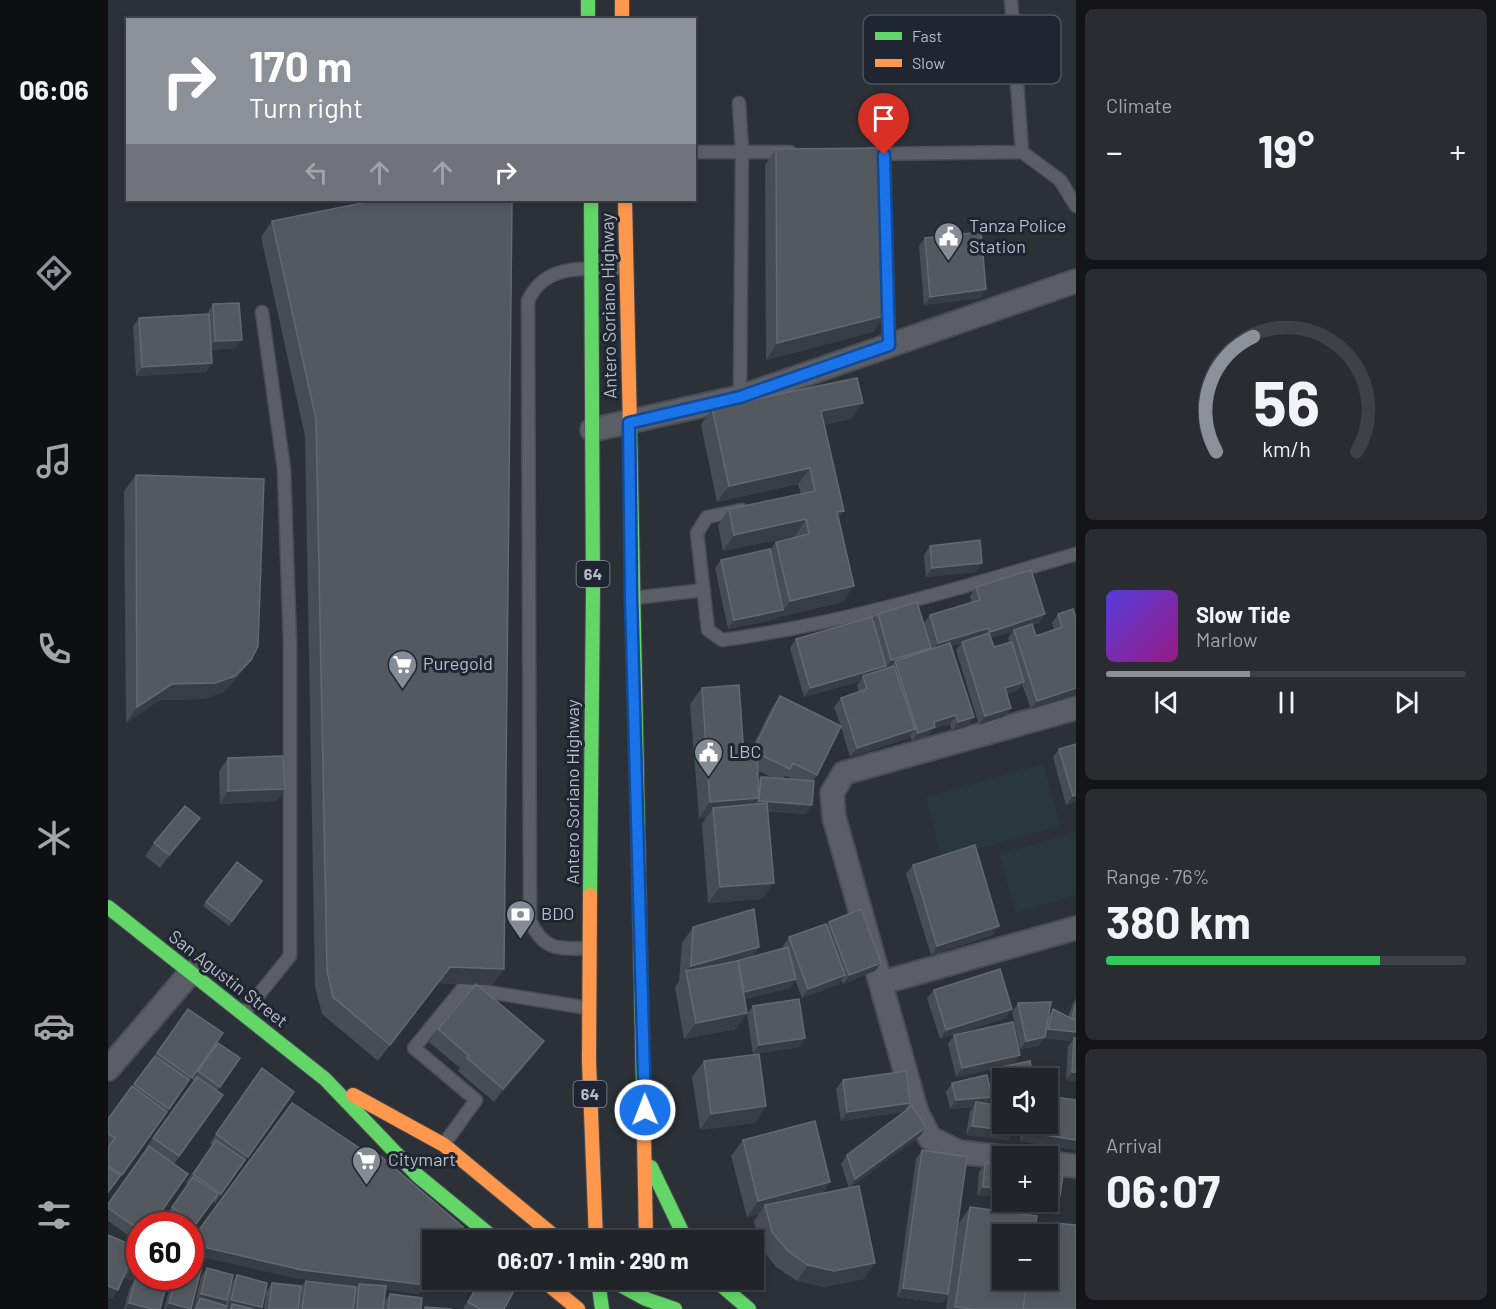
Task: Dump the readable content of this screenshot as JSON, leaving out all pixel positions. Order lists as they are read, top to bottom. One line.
{"streets":{"main road":["Antero Soriano Highway","64","San Agustin Street"]},"places":{"public building":["Tanza Police Station","LBC"],"supermarket":["Puregold","Citymart"],"bank":["BDO"]},"legend":["Fast","Slow"],"page":{"tabs":"06:06","tile":["Climate",["Range · 76%","380 km"],["Arrival","06:07"]],"turn":["170 m","Turn right"],"heat":["−","19°","+"],"song":["Slow Tide","Marlow"],"map_buttons":["+","−"],"limit":"60","trip":"06:07 · 1 min · 290 m","gauge":["56","km/h"]}}
